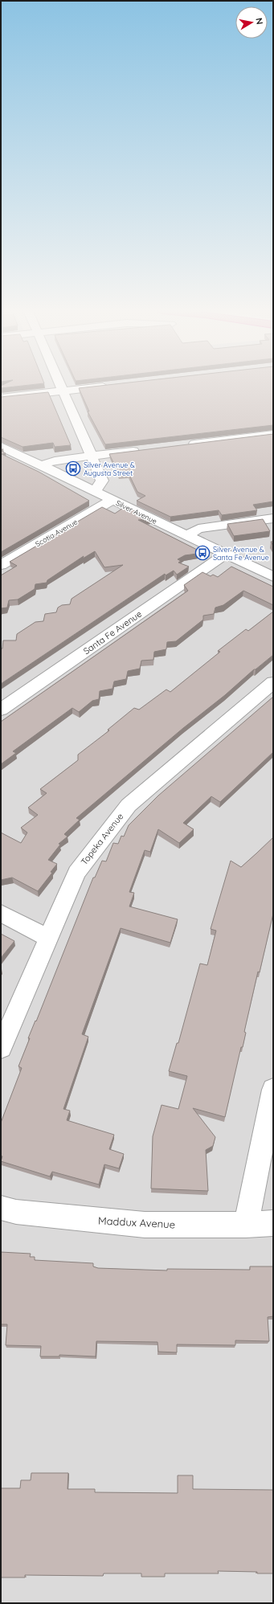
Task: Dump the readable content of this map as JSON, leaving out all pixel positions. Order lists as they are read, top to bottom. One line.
{"streets":{"street":["Silver Avenue","Scotia Avenue","Santa Fe Avenue","Topeka Avenue","Maddux Avenue"]},"crossings":[["Silver Avenue","Scotia Avenue"],["Silver Avenue","Santa Fe Avenue"]],"places":{"bus stop":["Silver Avenue & Augusta Street","Silver Avenue & Santa Fe Avenue"]},"north":"right"}
